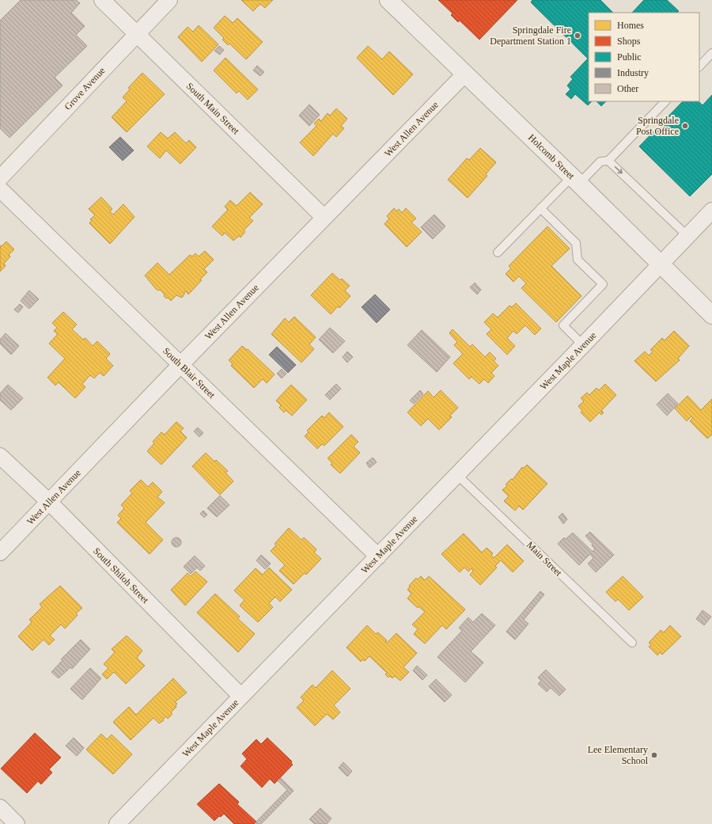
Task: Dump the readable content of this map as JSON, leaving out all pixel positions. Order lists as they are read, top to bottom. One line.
{"streets":{"street":["Grove Avenue","South Main Street","West Allen Avenue","Holcomb Street","West Maple Avenue","South Blair Street","South Shiloh Street"],"lane":["Main Street"]},"crossings":[["Grove Avenue","South Main Street"],["South Main Street","West Allen Avenue"],["West Allen Avenue","Holcomb Street"],["West Allen Avenue","South Blair Street"],["West Allen Avenue","South Shiloh Street"],["Holcomb Street","West Maple Avenue"],["West Maple Avenue","South Blair Street"],["West Maple Avenue","Main Street"],["West Maple Avenue","South Shiloh Street"]],"places":["Springdale Fire Department Station 1","Springdale Post Office","Lee Elementary School"],"legend":["Homes","Shops","Public","Industry","Other"]}
